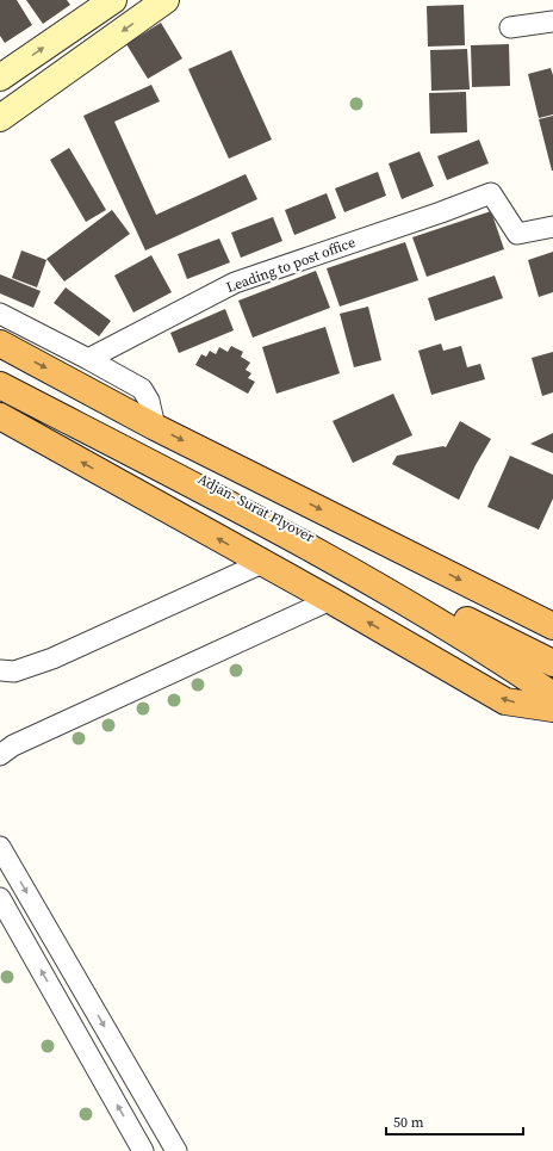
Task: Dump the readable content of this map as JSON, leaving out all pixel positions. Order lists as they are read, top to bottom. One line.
{"streets":{"highway":["Adjan- Surat Flyover"],"street":["Leading to post office"]},"scale_bar":"50 m"}
